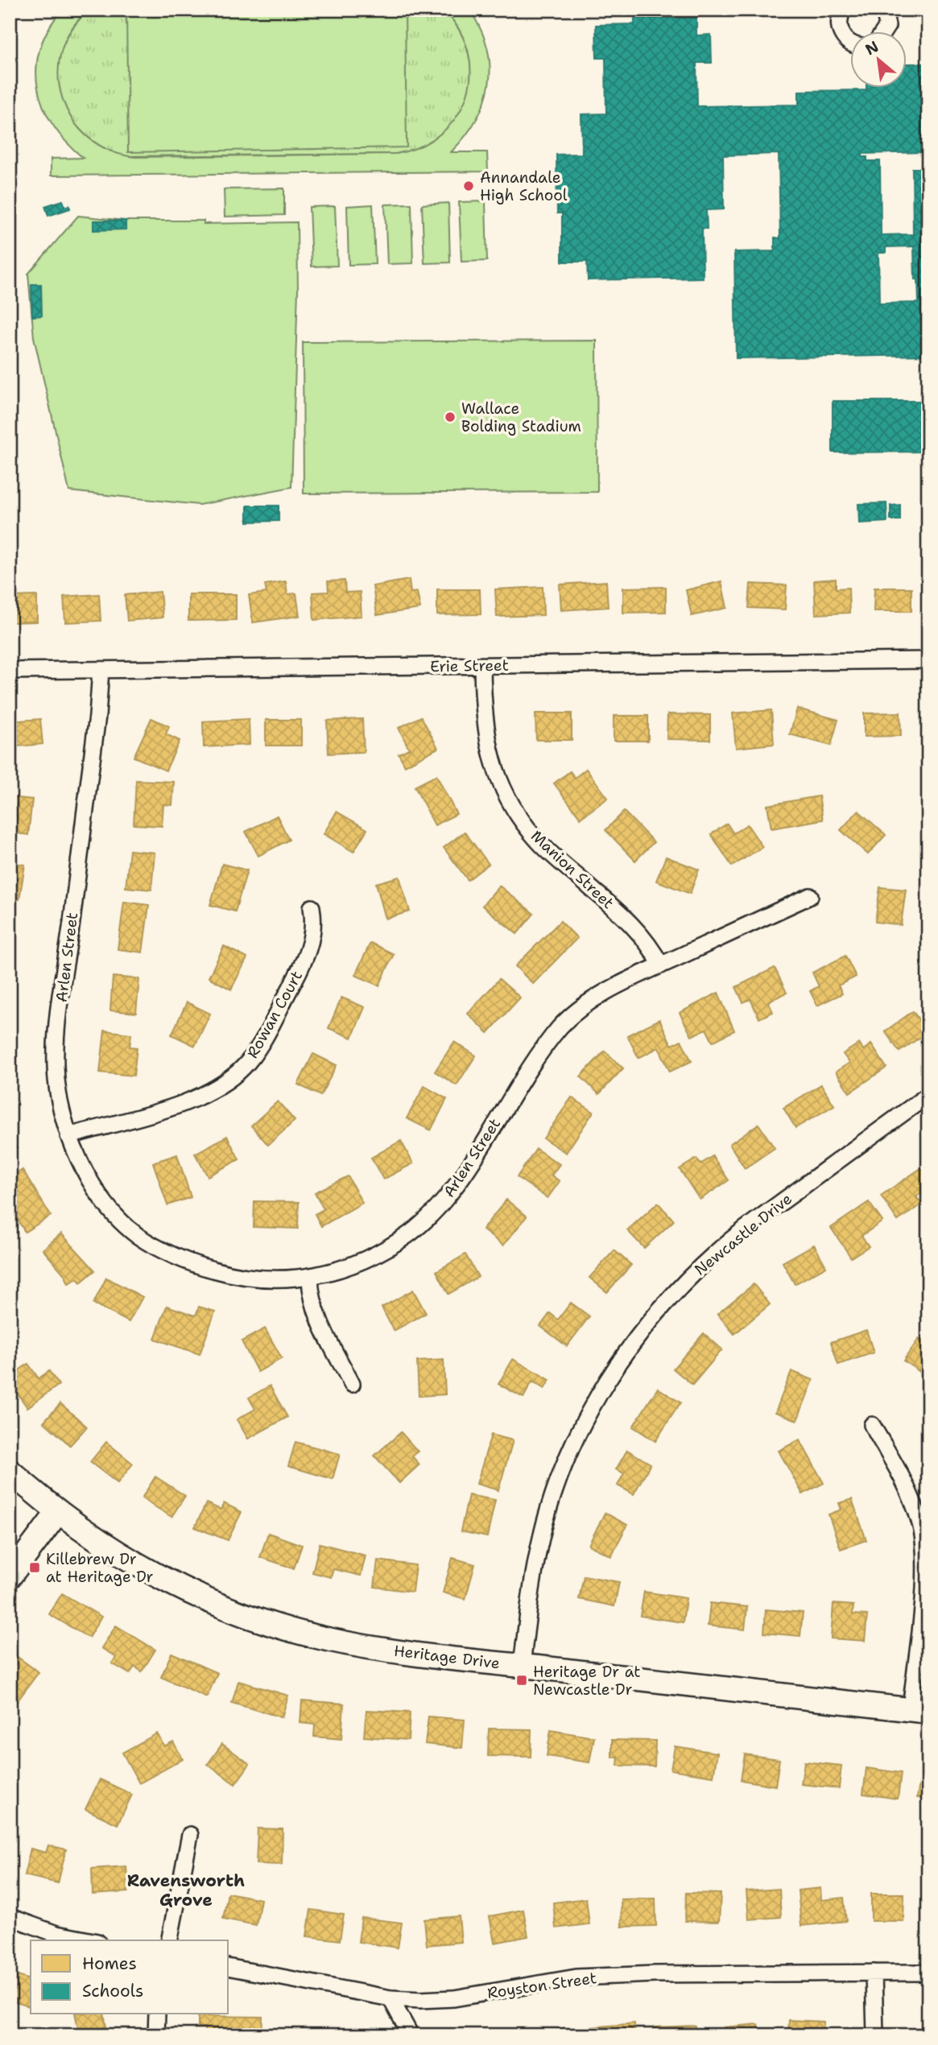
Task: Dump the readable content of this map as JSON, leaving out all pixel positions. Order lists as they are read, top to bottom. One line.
{"streets":{"street":["Erie Street","Manion Street","Arlen Street","Rowan Court","Newcastle Drive","Heritage Drive","Royston Street"]},"crossings":[["Erie Street","Manion Street"],["Erie Street","Arlen Street"],["Manion Street","Arlen Street"],["Arlen Street","Rowan Court"],["Newcastle Drive","Heritage Drive"]],"districts":["Ravensworth Grove"],"places":{"other":["Annandale High School","Wallace Bolding Stadium"],"transit":["Killebrew Dr at Heritage Dr","Heritage Dr at Newcastle Dr"]},"legend":["Homes","Schools"],"north":"top left"}
